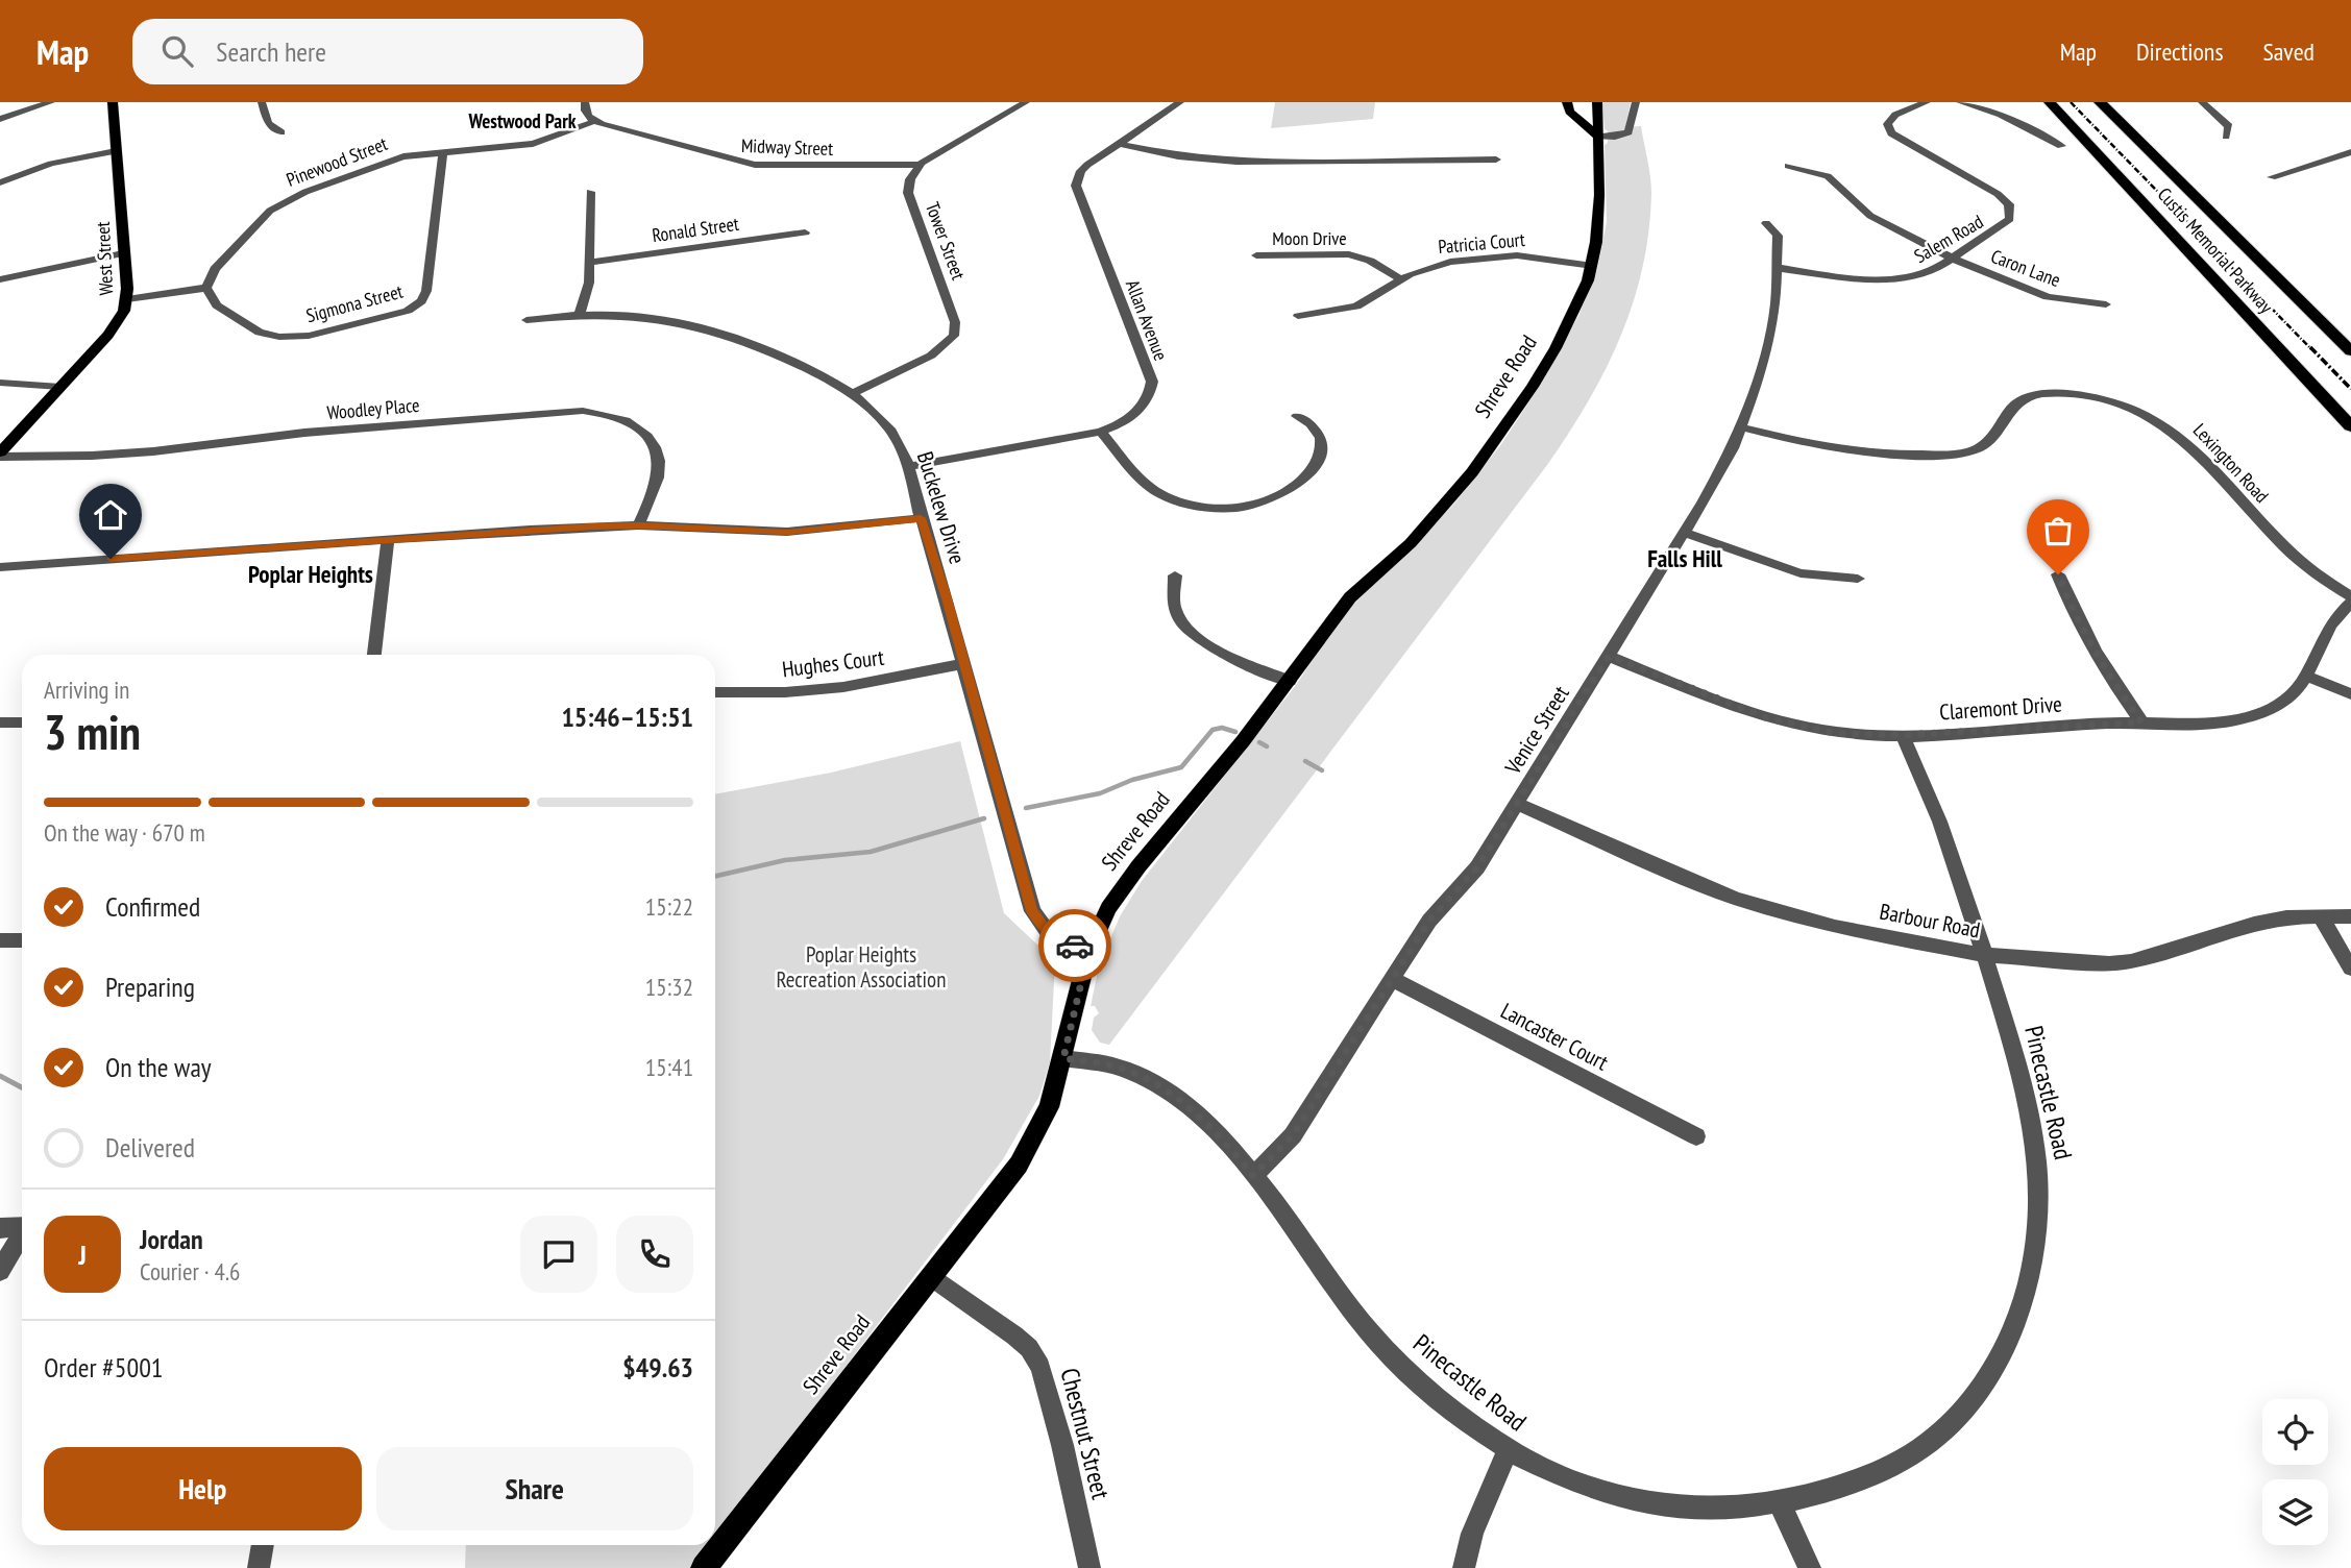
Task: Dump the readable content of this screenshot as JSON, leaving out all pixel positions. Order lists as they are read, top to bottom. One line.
{"streets":{"highway":["Custis Memorial Parkway"],"main road":["West Street","Shreve Road"],"street":["Midway Street","Pinewood Street","Ronald Street","Moon Drive","Salem Road","Tower Street","Patricia Court","Caron Lane","Sigmona Street","Allan Avenue","Woodley Place","Lexington Road","Buckelew Drive","Hughes Court","Claremont Drive","Venice Street","Barbour Road","Lancaster Court","Pinecastle Road","Chestnut Street"]},"crossings":[["Midway Street","Pinewood Street"],["Midway Street","Tower Street"],["Pinewood Street","Sigmona Street"],["Moon Drive","Patricia Court"],["Salem Road","Caron Lane"],["Salem Road","Venice Street"],["Tower Street","Buckelew Drive"],["Patricia Court","Shreve Road"],["West Street","Woodley Place"],["Allan Avenue","Buckelew Drive"],["Shreve Road","Buckelew Drive"],["Shreve Road","Pinecastle Road"],["Shreve Road","Chestnut Street"],["Lexington Road","Venice Street"],["Buckelew Drive","Hughes Court"],["Claremont Drive","Venice Street"],["Claremont Drive","Pinecastle Road"],["Venice Street","Barbour Road"],["Venice Street","Lancaster Court"],["Venice Street","Pinecastle Road"],["Barbour Road","Pinecastle Road"]],"districts":["Westwood Park","Falls Hill","Poplar Heights"],"parks":["Poplar Heights Recreation Association"],"page":{"header":"Map","search":"Search here","nav":["Map","Directions","Saved"],"heading":["3 min","Arriving in","15:46–15:51"],"panel":["Jordan","Courier · 4.6","Order #5001","$49.63"],"bar":"On the way · 670 m","list":[["Confirmed","15:22"],["Preparing","15:32"],["On the way","15:41"],"Delivered"],"round":"J","buttons":["Help","Share"]}}
